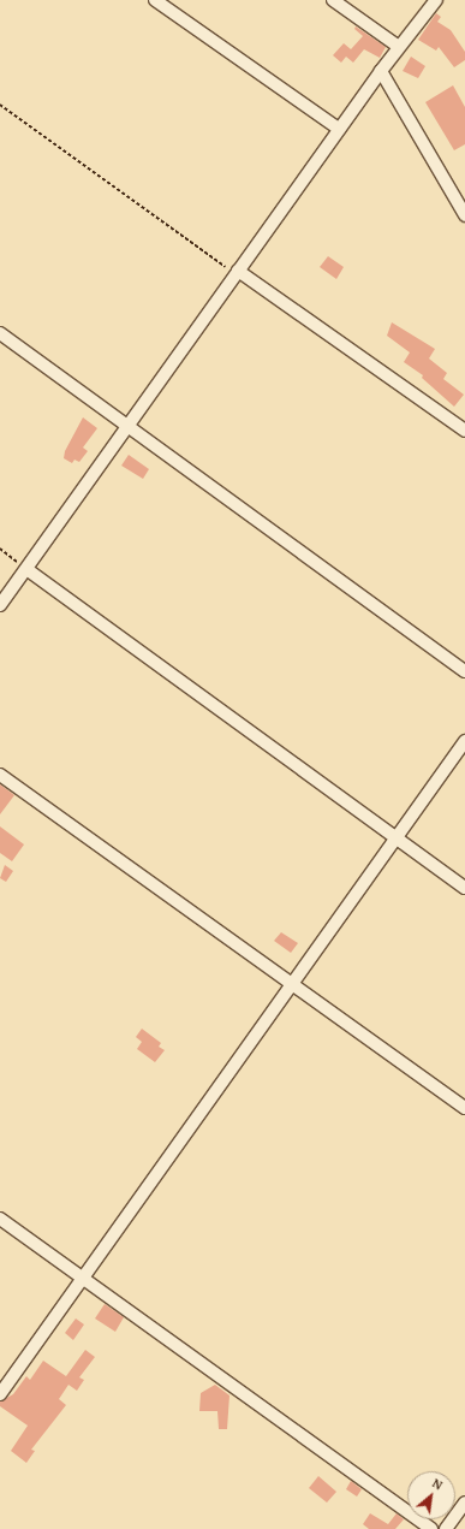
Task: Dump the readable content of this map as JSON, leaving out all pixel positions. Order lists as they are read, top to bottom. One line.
{"north":"top right"}
